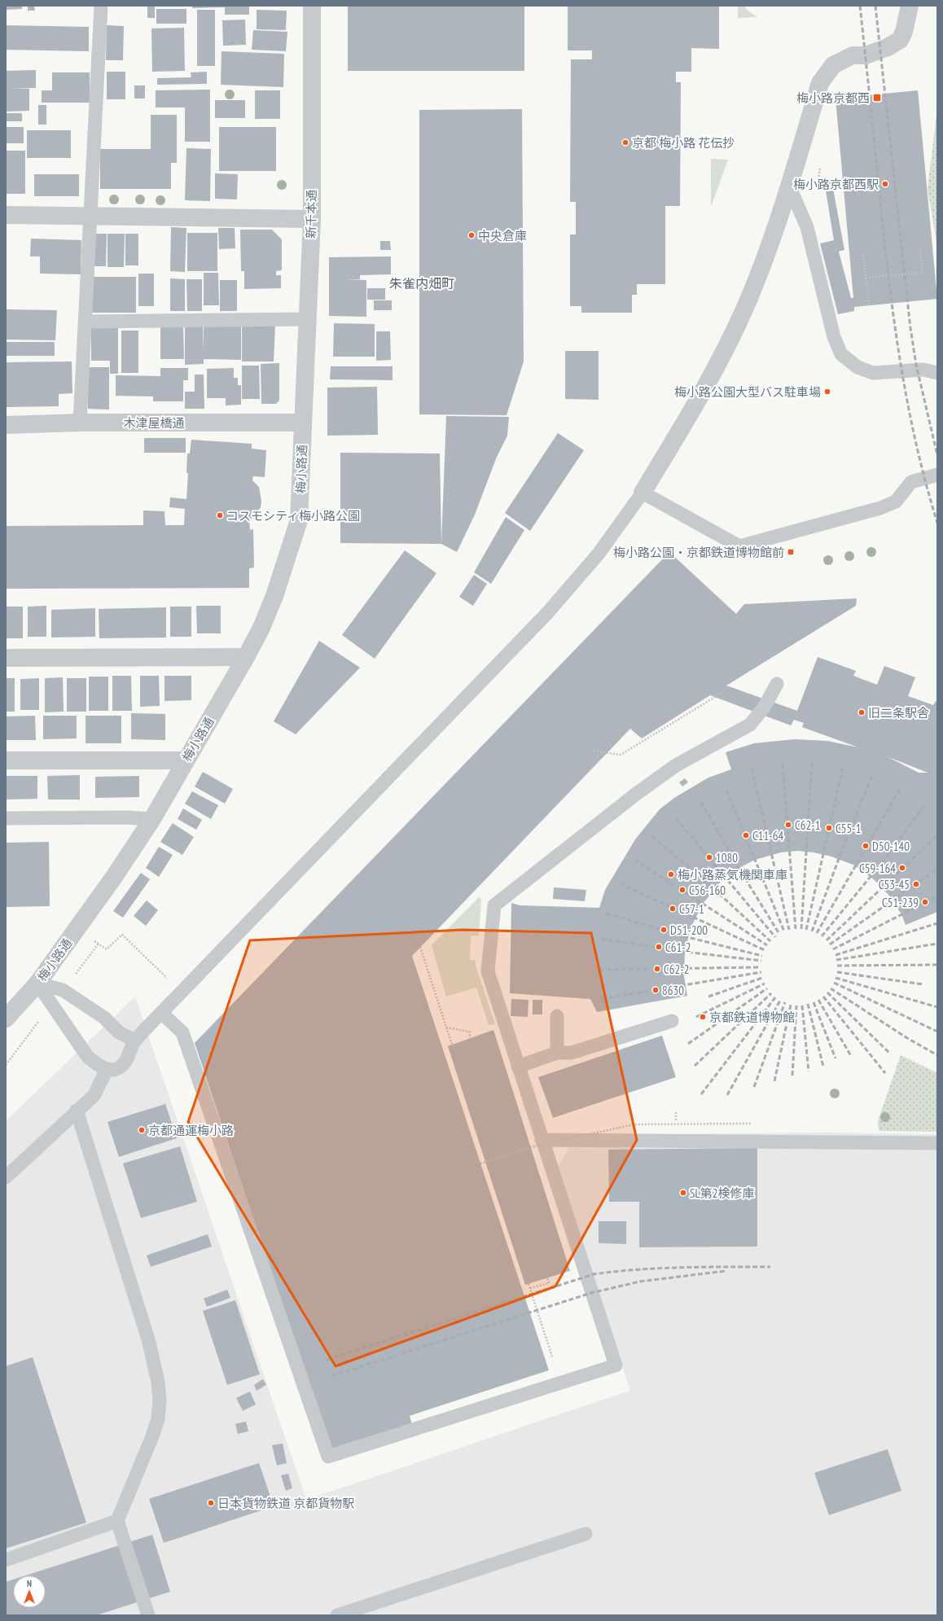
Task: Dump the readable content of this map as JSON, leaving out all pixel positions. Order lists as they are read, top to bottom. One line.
{"streets":{"street":["新千本通","木津屋橋通","梅小路通"]},"crossings":[["新千本通","木津屋橋通"],["新千本通","梅小路通"],["木津屋橋通","梅小路通"]],"districts":["朱雀内畑町"],"places":{"transit":["梅小路京都西","梅小路公園・京都鉄道博物館前"],"other":["京都 梅小路 花伝抄","梅小路京都西駅","中央倉庫","梅小路公園大型バス駐車場","コスモシティ梅小路公園","旧二条駅舎","C62-1","C55-1","C11-64","D50-140","1080","C59-164","梅小路蒸気機関車庫","C53-45","C56-160","C51-239","C57-1","D51-200","C61-2","C62-2","8630","京都鉄道博物館","京都通運梅小路","SL第2検修庫","日本貨物鉄道 京都貨物駅"]},"north":"top"}
